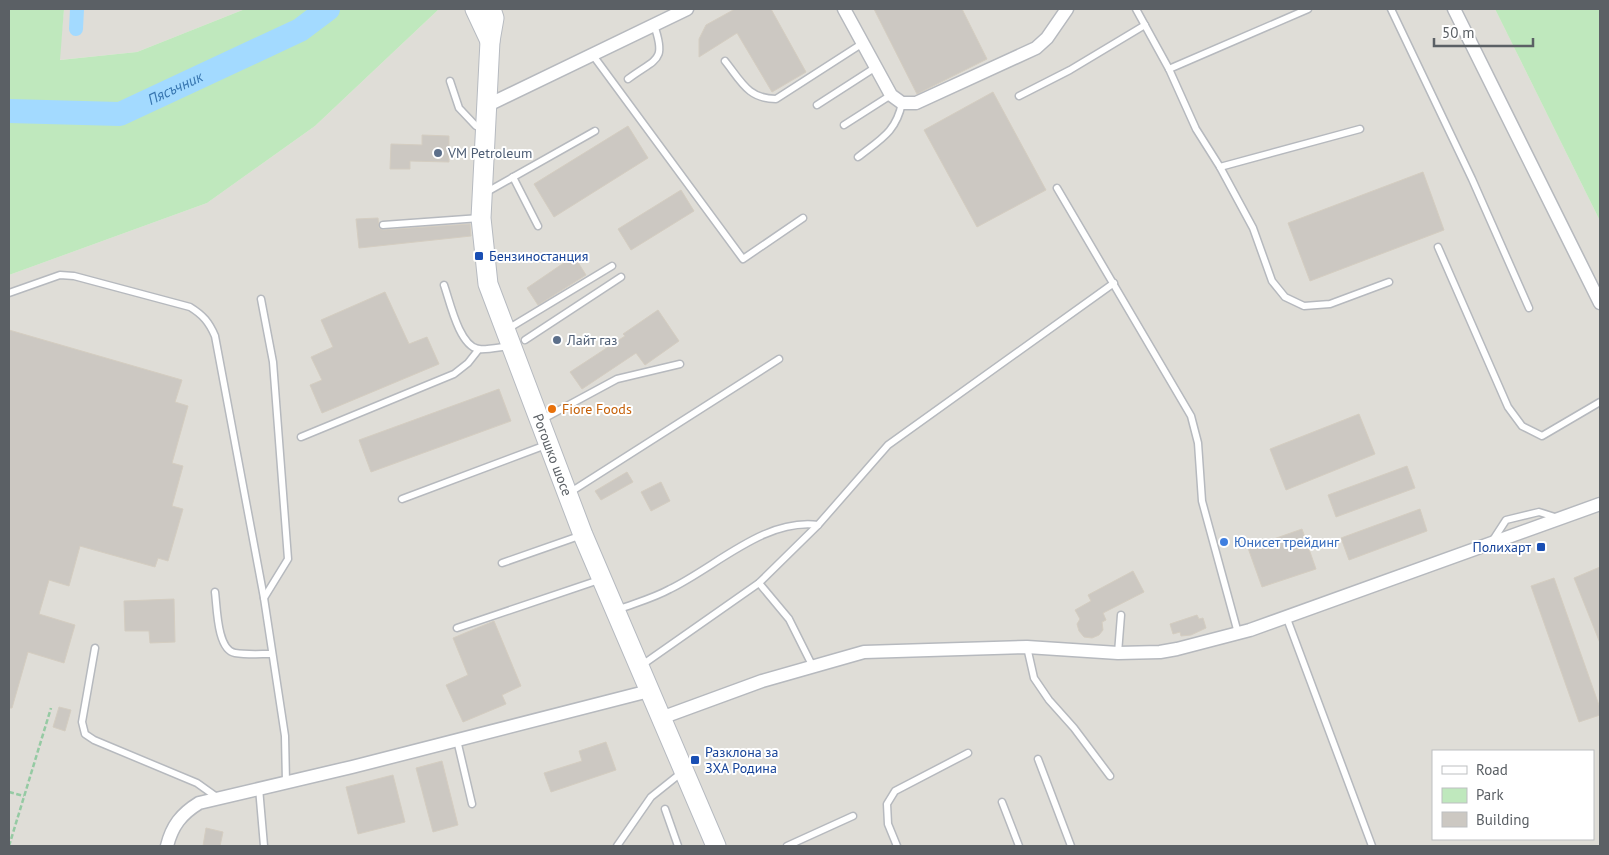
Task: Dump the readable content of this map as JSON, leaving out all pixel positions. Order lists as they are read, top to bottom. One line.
{"streets":{"main road":["Рогошко шосе"]},"water":["Пясъчник"],"places":{"other":["VM Petroleum","Лайт газ","Fiore Foods","Юнисет трейдинг"],"transit":["Бензиностанция","Полихарт","Разклона за ЗХА Родина"]},"legend":["Road","Park","Building"],"scale_bar":"50 m"}
